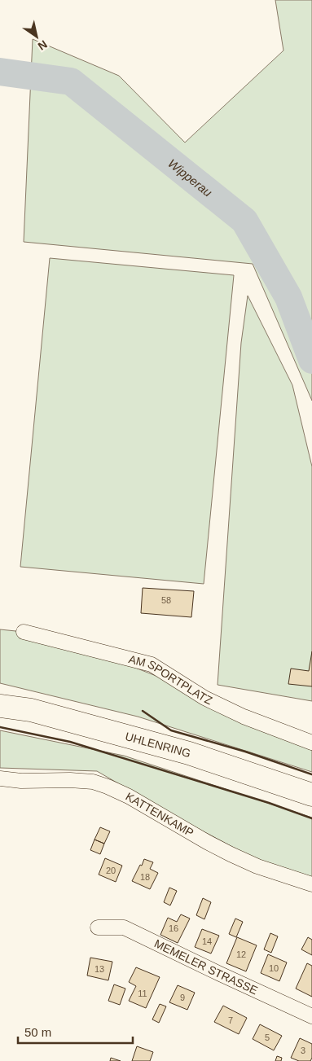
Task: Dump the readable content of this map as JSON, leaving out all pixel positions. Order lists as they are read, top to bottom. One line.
{"streets":{"highway":["UHLENRING"],"street":["AM SPORTPLATZ","KATTENKAMP","MEMELER STRASSE"]},"water":["Wipperau"],"house_numbers":["58","20","18","16","14","12","10","13","11","9","7","5","3"],"scale_bar":"50 m","north":"bottom right"}
